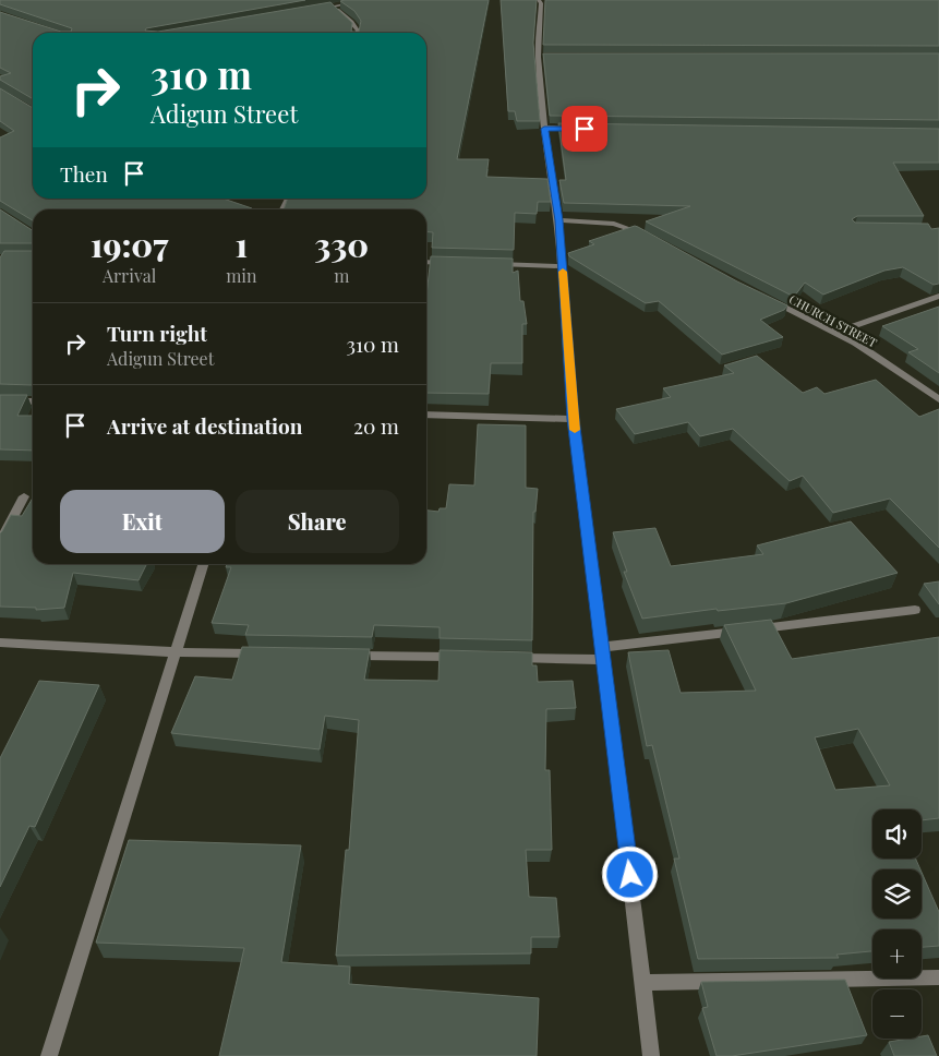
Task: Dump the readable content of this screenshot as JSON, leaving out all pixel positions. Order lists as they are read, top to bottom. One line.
{"streets":{"street":["CHURCH STREET"]},"page":{"turn":["310 m","Adigun Street"],"then":"Then","eta":["19:07","Arrival","1","min","330","m"],"list":[{"name":"Turn right","note":"Adigun Street","value":"310 m"},{"name":"Arrive at destination","value":"20 m"}],"buttons":["Exit","Share"],"map_buttons":["+","−"]}}
